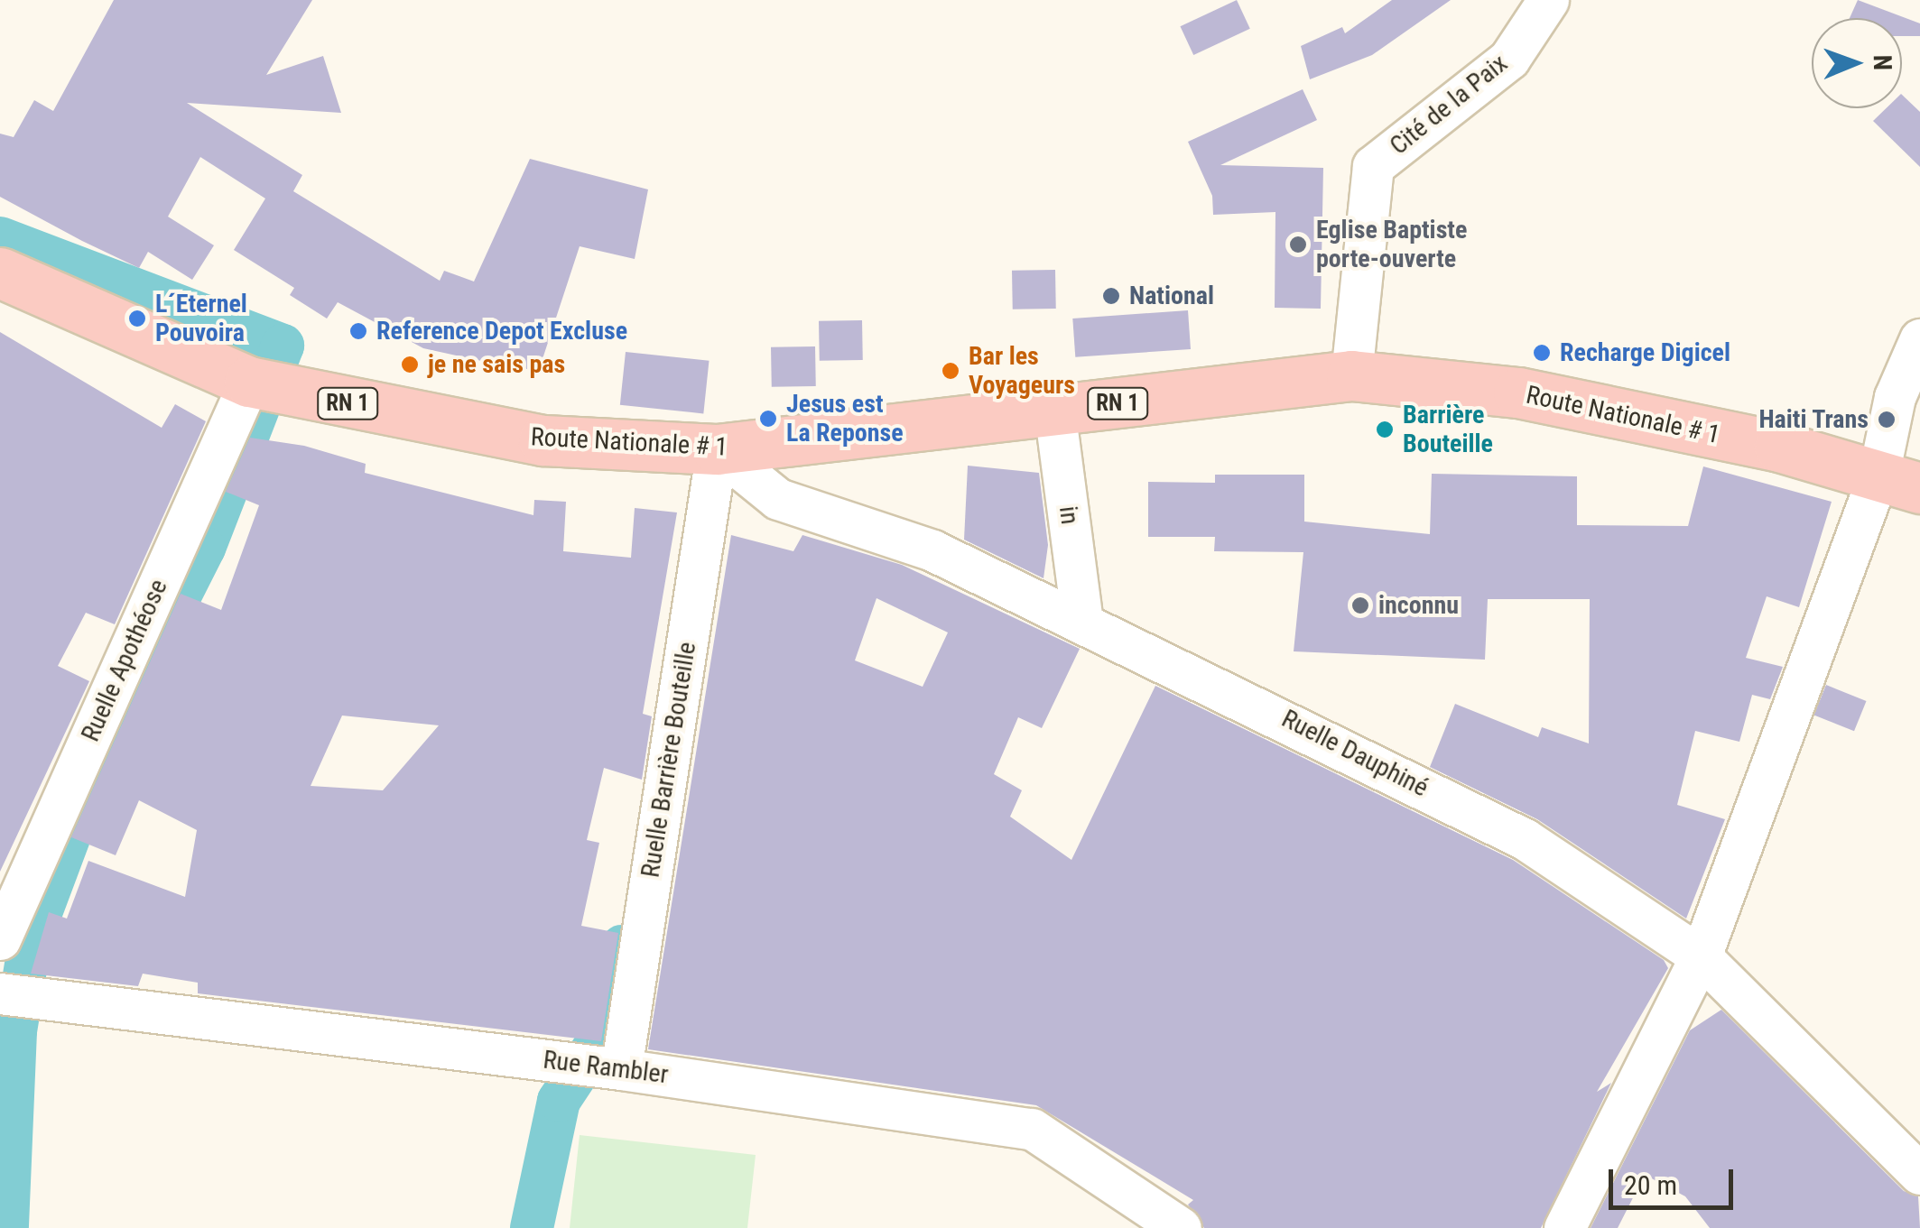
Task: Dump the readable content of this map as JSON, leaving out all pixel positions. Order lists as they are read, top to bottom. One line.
{"streets":{"main road":["RN 1","Route Nationale # 1"],"street":["Cité de la Paix","in","Ruelle Apothéose","Ruelle Dauphiné","Ruelle Barrière Bouteille","Rue Rambler"]},"crossings":[["Cité de la Paix","Route Nationale # 1"],["Route Nationale # 1","in"],["Route Nationale # 1","Ruelle Apothéose"],["Route Nationale # 1","Ruelle Dauphiné"],["Route Nationale # 1","Ruelle Barrière Bouteille"],["in","Ruelle Dauphiné"],["Ruelle Dauphiné","Ruelle Barrière Bouteille"],["Ruelle Barrière Bouteille","Rue Rambler"]],"places":["Eglise Baptiste porte-ouverte","National","L´Eternel Pouvoira","Reference Depot Excluse","Recharge Digicel","je ne sais pas","Bar les Voyageurs","Jesus est La Reponse","Haiti Trans","Barrière Bouteille","inconnu"],"scale_bar":"20 m","north":"right"}
